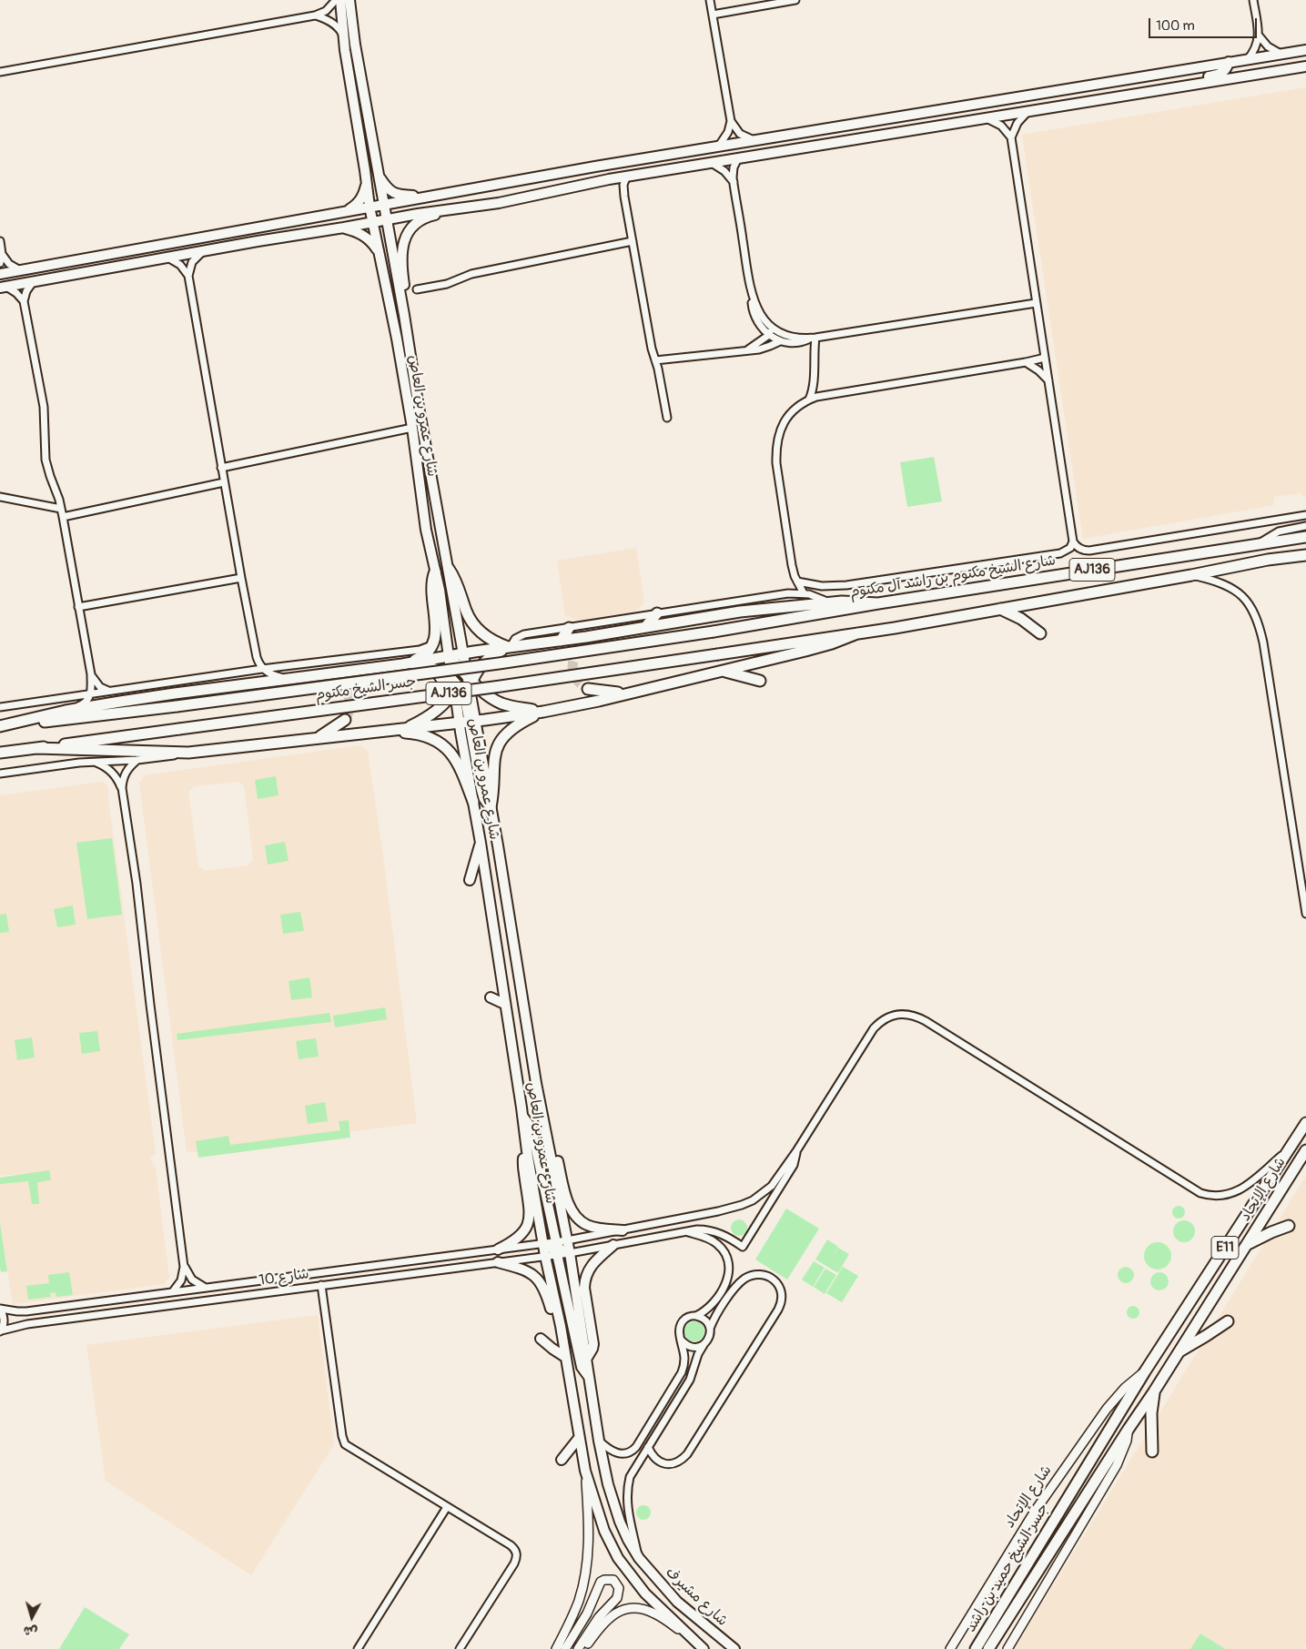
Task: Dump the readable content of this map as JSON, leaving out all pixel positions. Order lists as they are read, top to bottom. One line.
{"streets":{"main road":["شارع عمرو بن العاص","AJ136","شارع الشيخ مكتوم بن راشد آل مكتوم","جسر الشيخ مكتوم","شارع الإتحاد","E11","جسر الشيخ حميد بن راشد","شارع مشيرف"],"street":["شارع 10"]},"crossings":[["شارع عمرو بن العاص","شارع 10"],["شارع عمرو بن العاص","شارع مشيرف"],["AJ136","جسر الشيخ مكتوم"],["شارع الشيخ مكتوم بن راشد آل مكتوم","جسر الشيخ مكتوم"],["شارع الإتحاد","جسر الشيخ حميد بن راشد"]],"scale_bar":"100 m","north":"bottom"}
